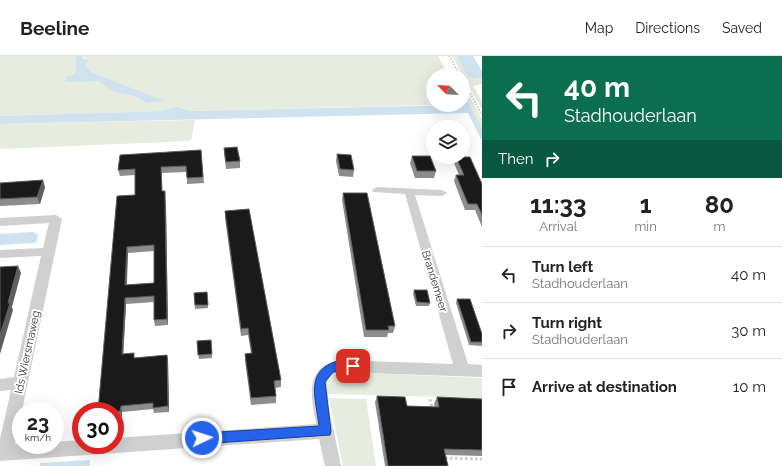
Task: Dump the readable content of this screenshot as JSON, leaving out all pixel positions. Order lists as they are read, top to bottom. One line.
{"streets":{"street":["Brandemeer","Ids Wiersmaweg"]},"north":"top left","page":{"header":"Beeline","nav":["Map","Directions","Saved"],"turn":["40 m","Stadhouderlaan"],"then":"Then","eta":["11:33","Arrival","1","min","80","m"],"list":[{"name":"Turn left","note":"Stadhouderlaan","value":"40 m"},{"name":"Turn right","note":"Stadhouderlaan","value":"30 m"},{"name":"Arrive at destination","value":"10 m"}],"speed":"23 km/h","limit":"30"}}
